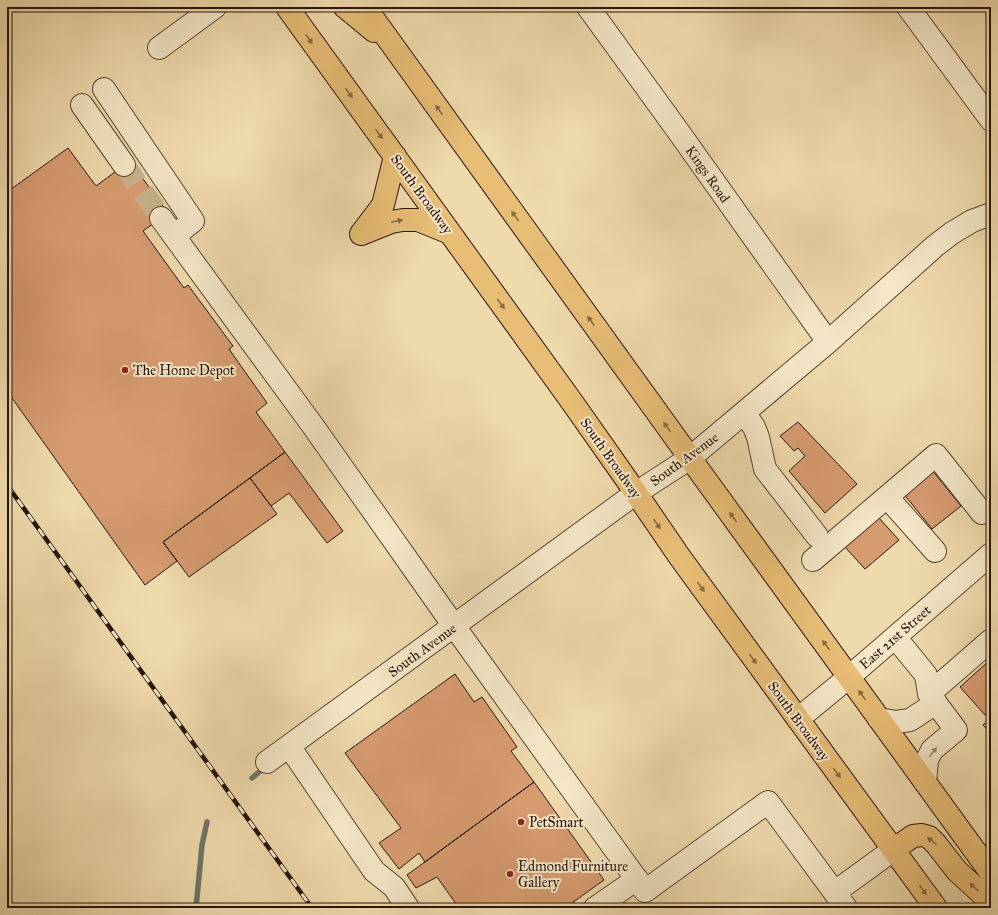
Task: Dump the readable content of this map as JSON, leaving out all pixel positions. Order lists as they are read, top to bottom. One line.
{"streets":{"main road":["South Broadway"],"street":["Kings Road","South Avenue","East 21st Street"]},"crossings":[["Kings Road","South Avenue"],["South Broadway","South Avenue"],["South Broadway","East 21st Street"]],"places":["The Home Depot","PetSmart","Edmond Furniture Gallery"]}
